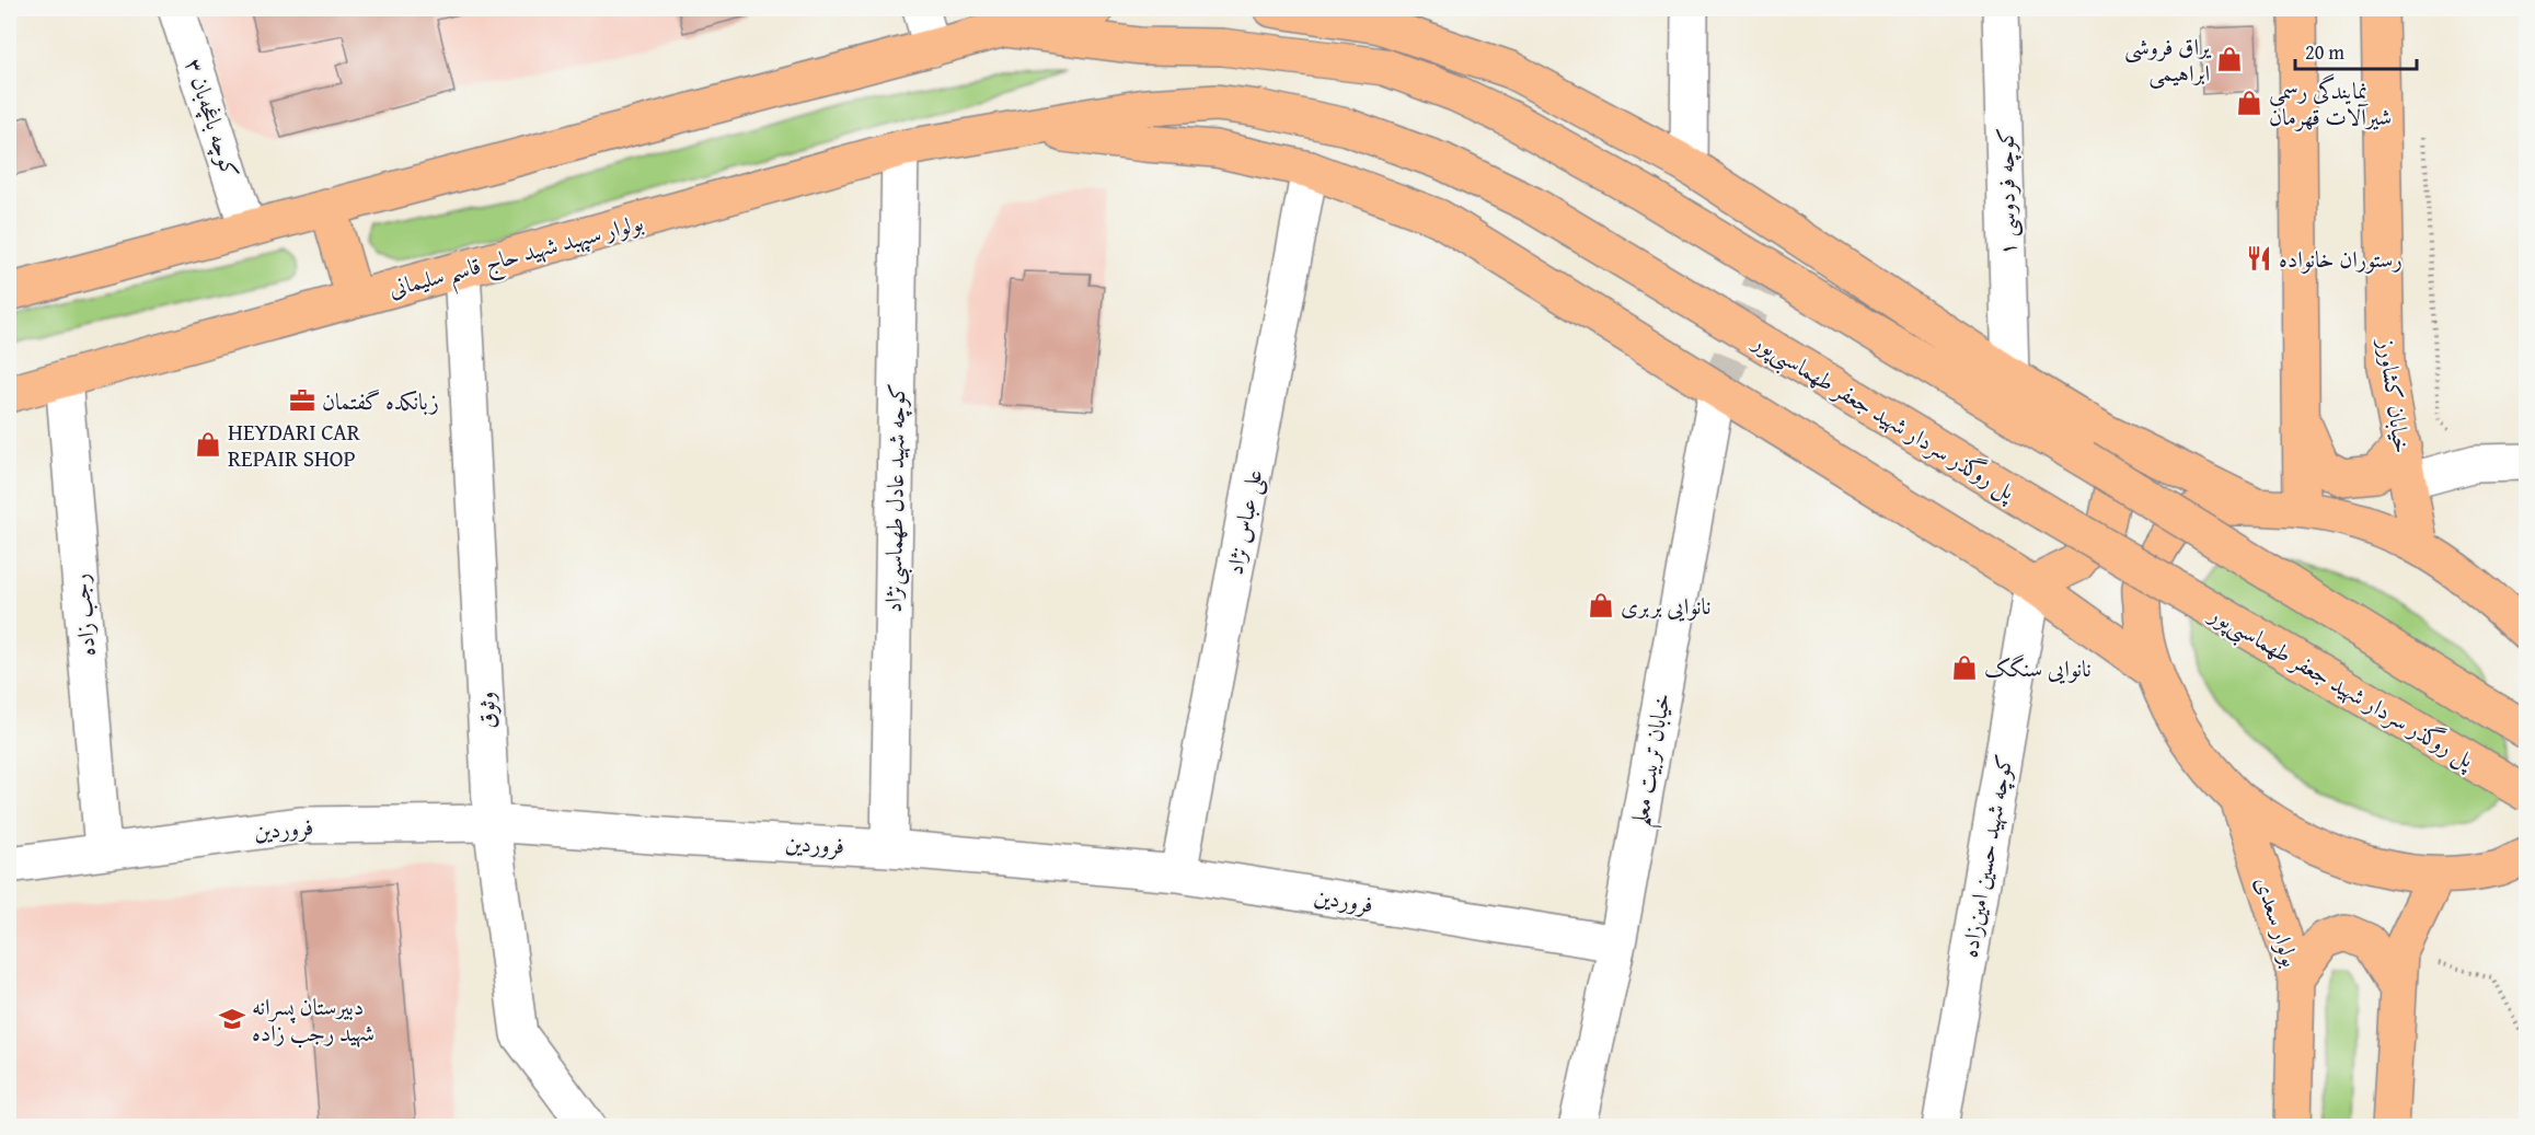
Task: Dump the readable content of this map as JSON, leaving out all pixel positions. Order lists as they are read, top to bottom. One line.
{"streets":{"main road":["بولوار سپهبد شهید حاج قاسم سلیمانی","خیابان کشاورز","پل روگذر سردار شهید جعفر طهماسبی‌پور","بولوار سعدی"],"street":["کوچه باغچه‌بان ۳","کوچه فردوسی ۱","کوچه شهید عادل طهماسبی‌نژاد","علی عباس نژاد","رجب زاده","وثوق","خیابان تربیت معلم","فروردین","کوچه شهید حسین امین‌زاده"]},"crossings":[["بولوار سپهبد شهید حاج قاسم سلیمانی","پل روگذر سردار شهید جعفر طهماسبی‌پور"],["بولوار سپهبد شهید حاج قاسم سلیمانی","کوچه شهید عادل طهماسبی‌نژاد"],["بولوار سپهبد شهید حاج قاسم سلیمانی","رجب زاده"],["بولوار سپهبد شهید حاج قاسم سلیمانی","وثوق"],["کوچه شهید عادل طهماسبی‌نژاد","فروردین"],["علی عباس نژاد","فروردین"],["رجب زاده","فروردین"],["وثوق","فروردین"],["خیابان تربیت معلم","فروردین"]],"places":{"shop":["یراق فروشی ابراهیمی","نمایندگی رسمی شیرآلات قهرمان","HEYDARI CAR REPAIR SHOP","نانوایی بربری","نانوایی سنگک"],"restaurant":["رستوران خانواده"],"office":["زبانکده گفتمان"],"school or university":["دبیرستان پسرانه شهید رجب زاده"]},"scale_bar":"20 m"}
